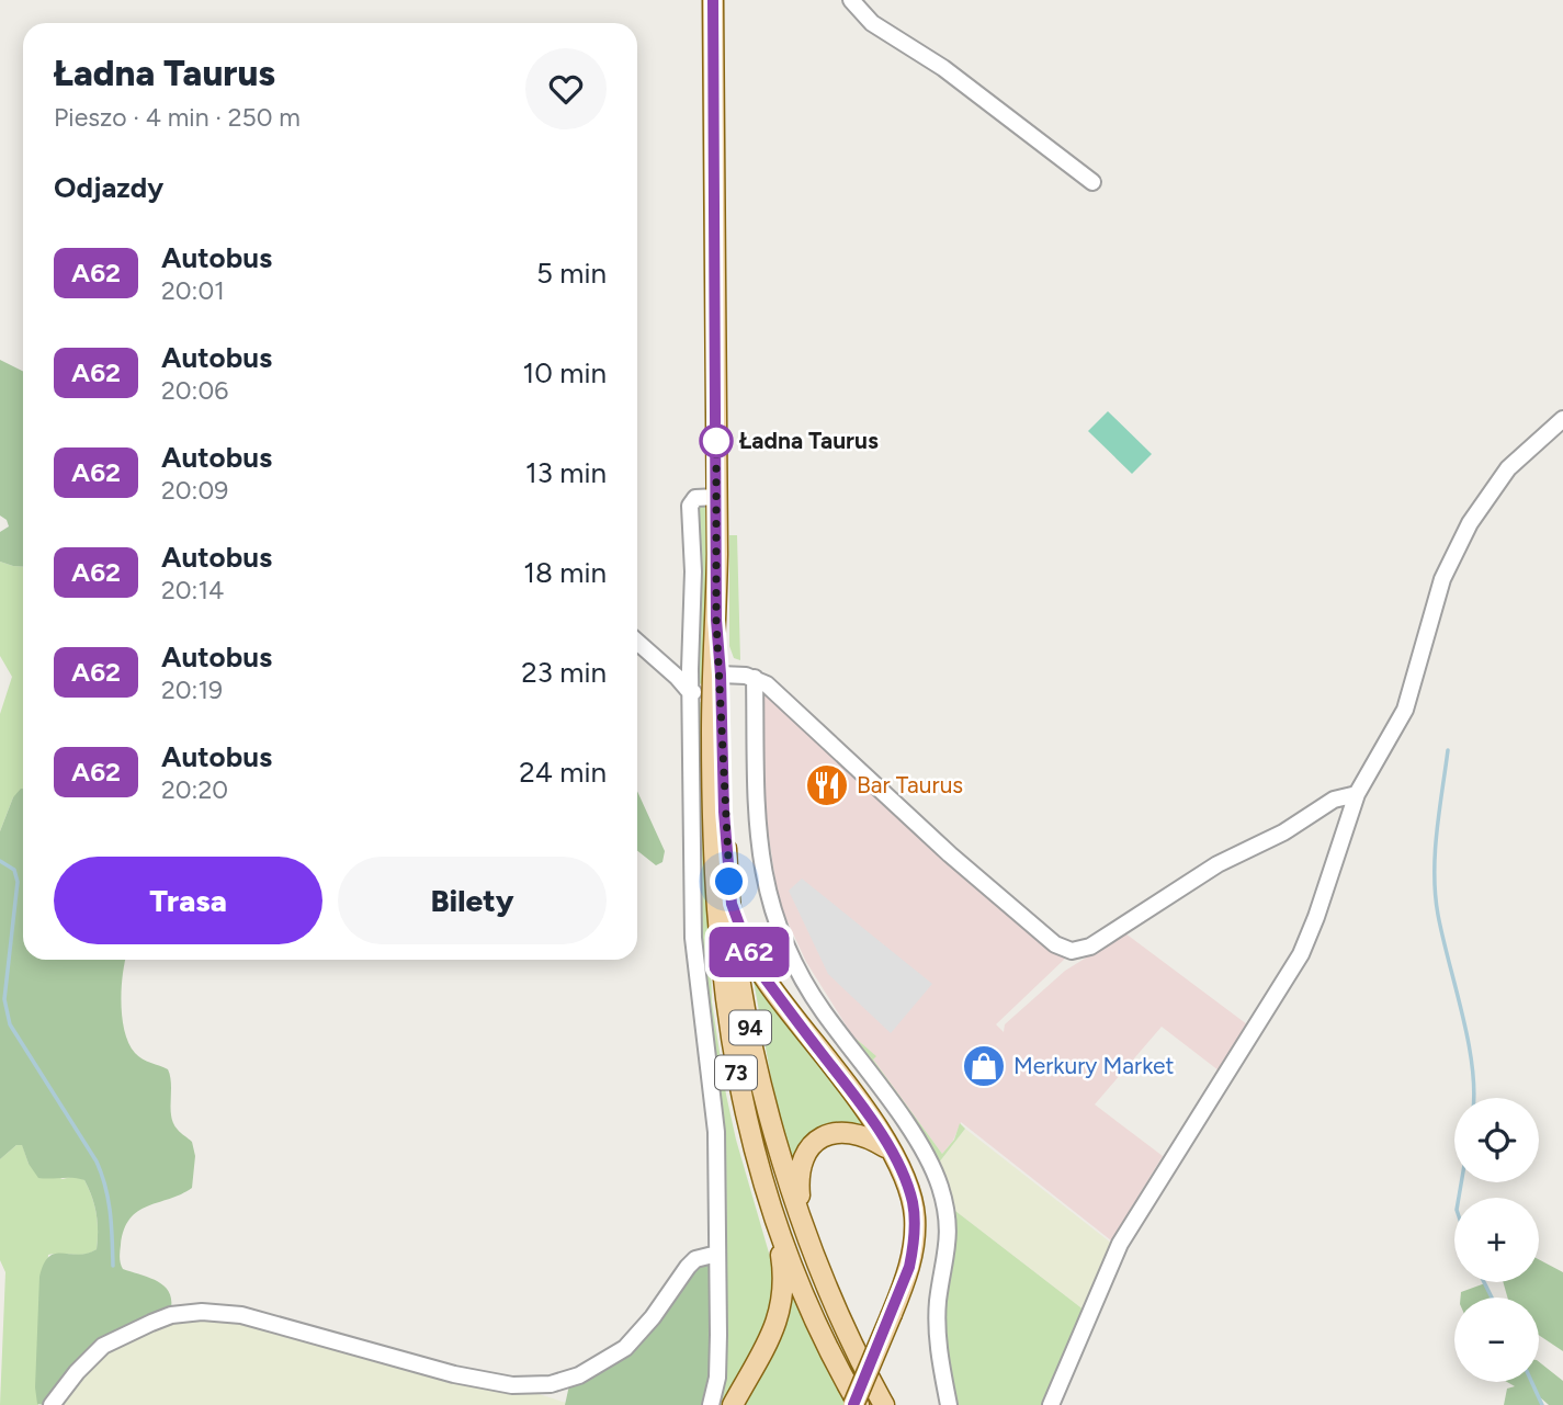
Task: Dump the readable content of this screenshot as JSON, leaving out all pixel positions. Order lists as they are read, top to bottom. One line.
{"streets":{"main road":["94","73"]},"crossings":[["94","73"]],"places":{"other":["Ładna Taurus"],"restaurant":["Bar Taurus"],"shop":["Merkury Market"]},"lines":["bus line A62"],"page":{"on_map":"A62","heading":[["Ładna Taurus","Pieszo · 4 min · 250 m"],"Odjazdy"],"list":[{"mark":"A62","name":"Autobus","note":"20:01","value":"5 min"},{"mark":"A62","name":"Autobus","note":"20:06","value":"10 min"},{"mark":"A62","name":"Autobus","note":"20:09","value":"13 min"},{"mark":"A62","name":"Autobus","note":"20:14","value":"18 min"},{"mark":"A62","name":"Autobus","note":"20:19","value":"23 min"},{"mark":"A62","name":"Autobus","note":"20:20","value":"24 min"}],"buttons":["Trasa","Bilety"],"map_buttons":["+","−"]}}
